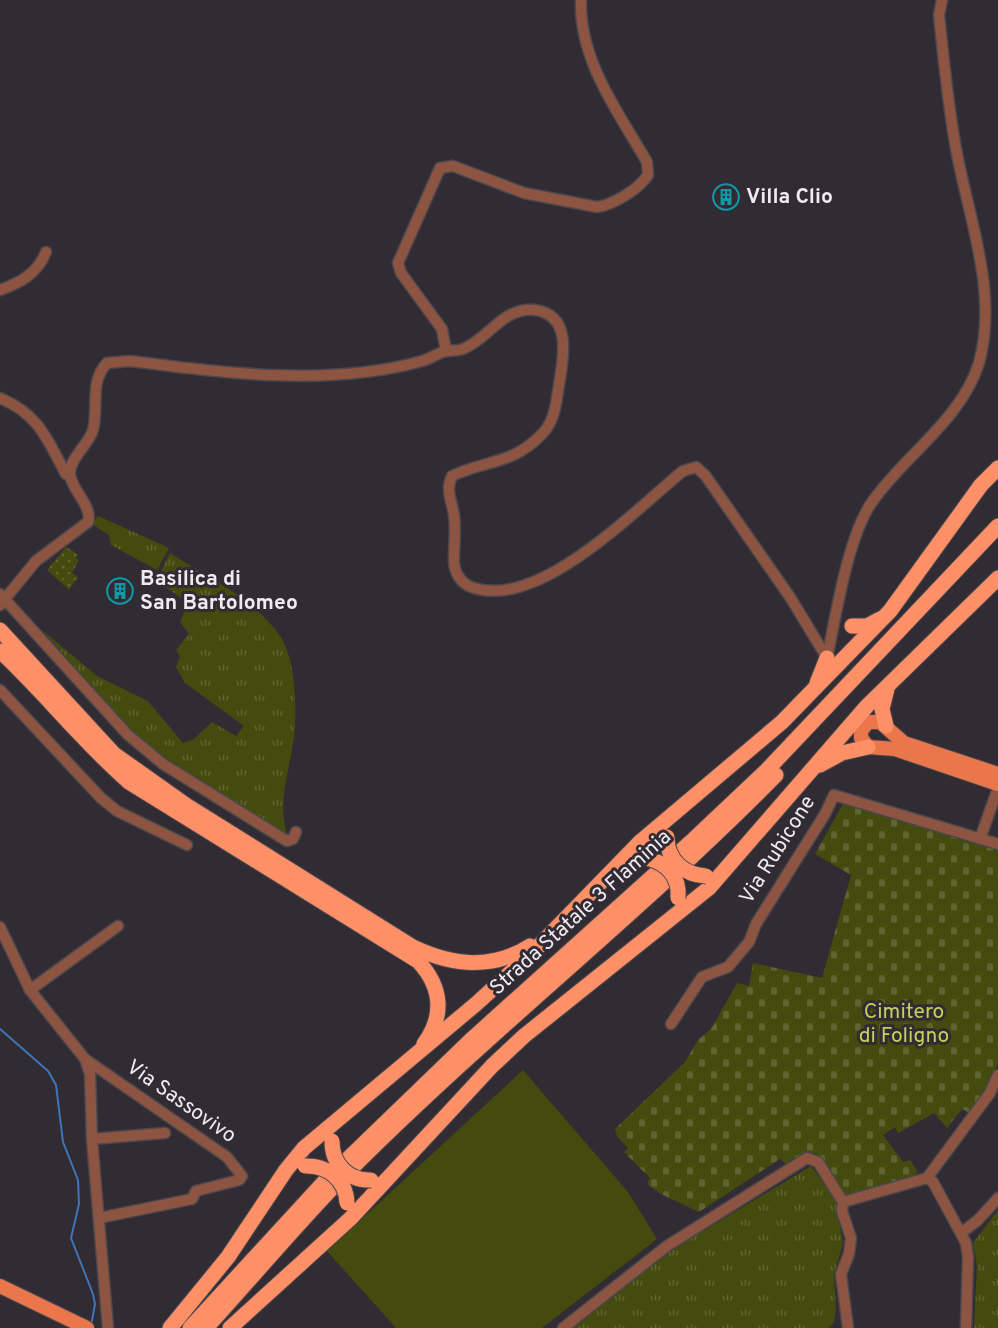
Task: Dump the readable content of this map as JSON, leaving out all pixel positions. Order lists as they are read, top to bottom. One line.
{"streets":{"highway":["Strada Statale 3 Flaminia"],"street":["Via Rubicone","Via Sassovivo"]},"parks":["Cimitero di Foligno"],"places":{"building":["Villa Clio","Basilica di San Bartolomeo"]}}
